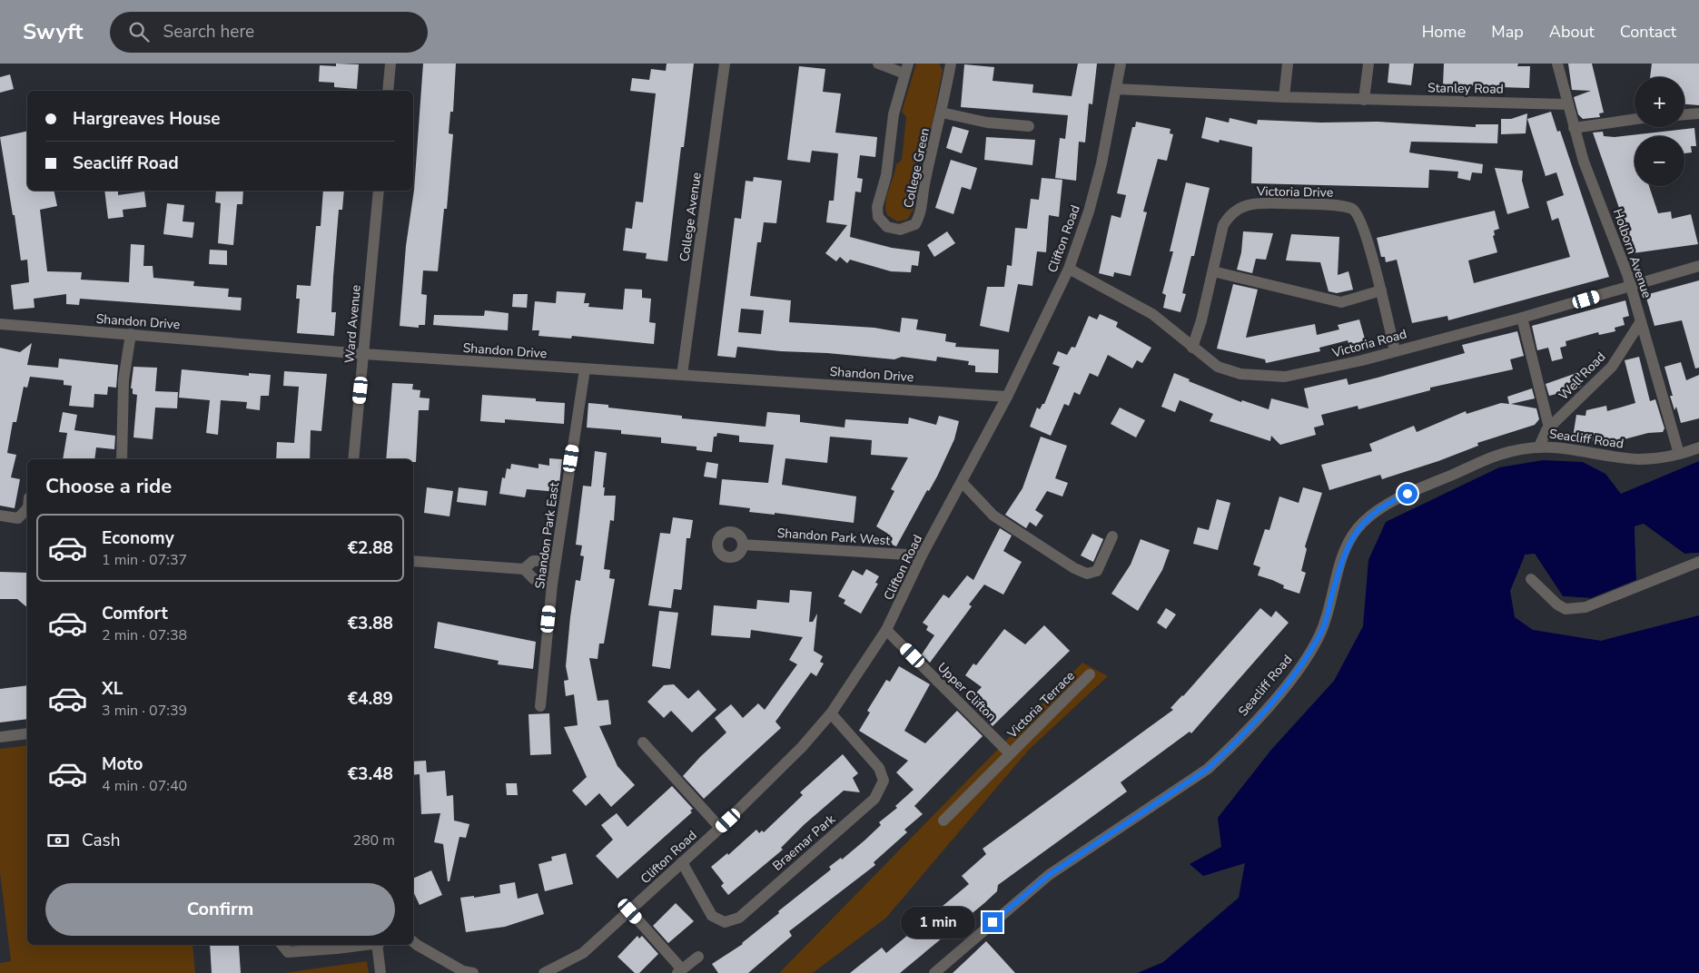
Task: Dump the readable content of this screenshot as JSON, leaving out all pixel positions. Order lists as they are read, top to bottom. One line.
{"streets":{"street":["Stanley Road","College Green","Victoria Drive","College Avenue","Clifton Road","Holborn Avenue","Shandon Drive","Ward Avenue","Victoria Road","Well Road","Seacliff Road","Shandon Park East","Shandon Park West","Upper Clifton","Victoria Terrace","Braemar Park"]},"crossings":[["Stanley Road","Clifton Road"],["Stanley Road","Holborn Avenue"],["Victoria Drive","Victoria Road"],["College Avenue","Shandon Drive"],["Clifton Road","Shandon Drive"],["Clifton Road","Victoria Road"],["Clifton Road","Shandon Park West"],["Clifton Road","Upper Clifton"],["Clifton Road","Braemar Park"],["Holborn Avenue","Victoria Road"],["Holborn Avenue","Well Road"],["Holborn Avenue","Seacliff Road"],["Shandon Drive","Ward Avenue"],["Shandon Drive","Shandon Park East"],["Well Road","Seacliff Road"],["Upper Clifton","Victoria Terrace"]],"page":{"header":"Swyft","search":"Search here","nav":["Home","Map","About","Contact"],"map_buttons":["+","−"],"banner":["Hargreaves House","Seacliff Road"],"heading":"Choose a ride","list":[{"name":"Economy","note":"1 min · 07:37","value":"€2.88"},{"name":"Comfort","note":"2 min · 07:38","value":"€3.88"},{"name":"XL","note":"3 min · 07:39","value":"€4.89"},{"name":"Moto","note":"4 min · 07:40","value":"€3.48"}],"pay":["Cash","280 m"],"buttons":"Confirm","bubble":"1 min"}}
